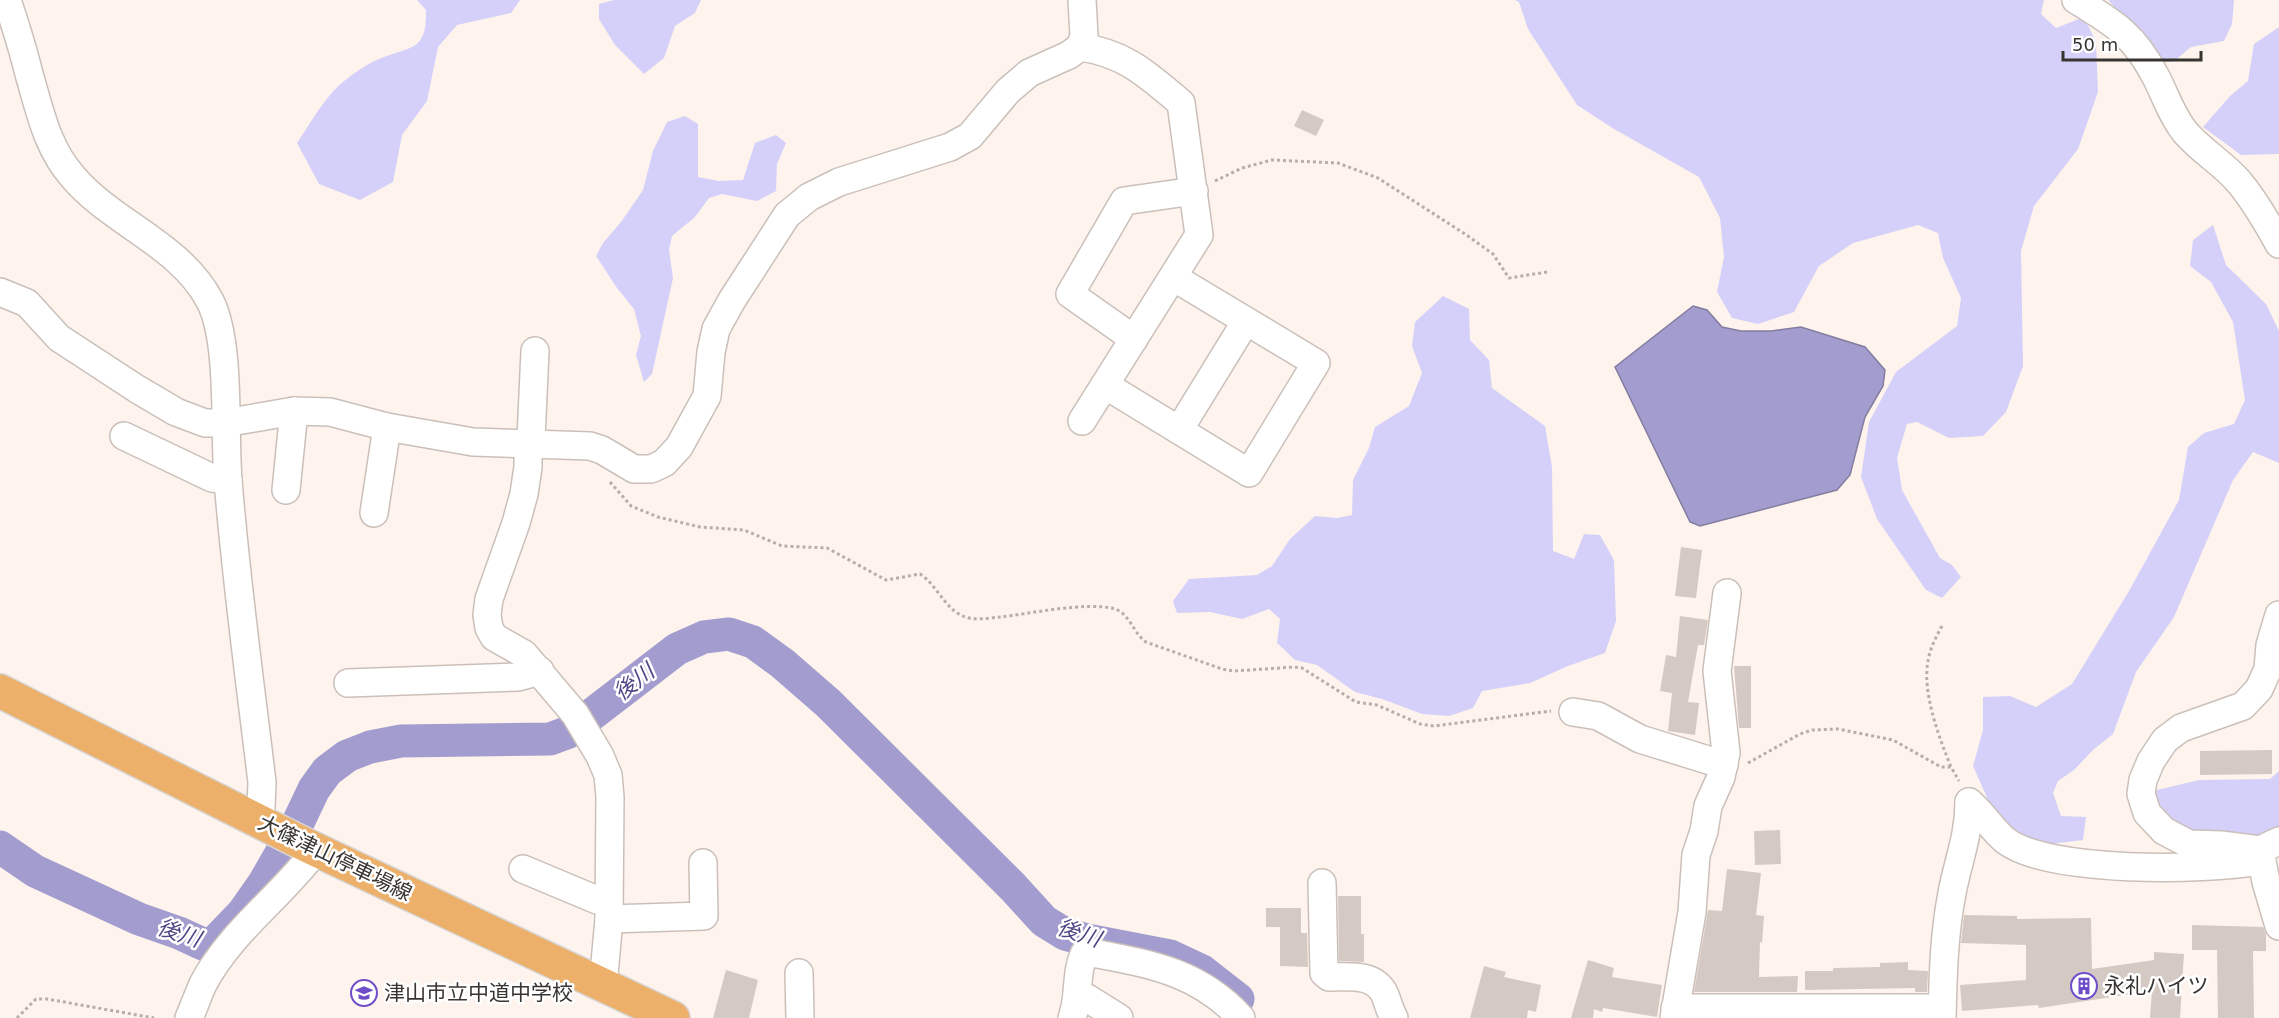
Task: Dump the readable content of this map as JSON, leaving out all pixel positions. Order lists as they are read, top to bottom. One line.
{"streets":{"main road":["大篠津山停車場線"]},"water":["後川"],"places":{"building":["永礼ハイツ"],"school or university":["津山市立中道中学校"]},"scale_bar":"50 m"}
